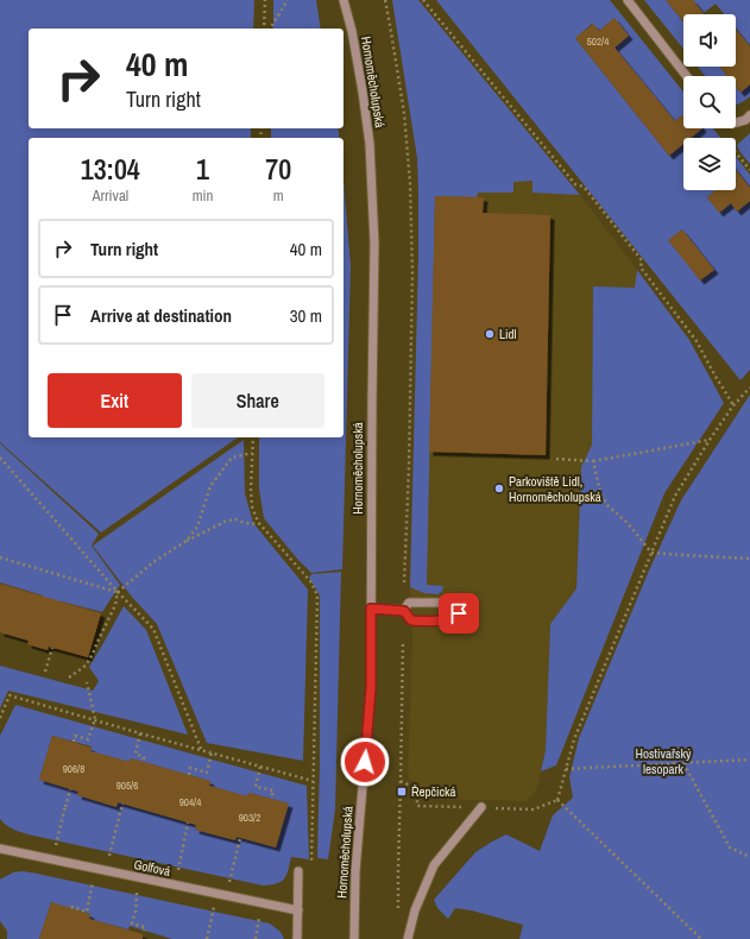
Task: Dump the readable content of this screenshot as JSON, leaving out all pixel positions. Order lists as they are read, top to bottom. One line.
{"streets":{"street":["Hornoměcholupská","Golfová"]},"parks":["Hostivařský lesopark"],"places":{"other":["Lidl","Parkoviště Lidl, Hornoměcholupská"],"transit":["Řepčická"]},"house_numbers":["502/4","906/8","905/6","904/4","903/2"],"page":{"turn":["40 m","Turn right"],"eta":["13:04","Arrival","1","min","70","m"],"list":[{"name":"Turn right","value":"40 m"},{"name":"Arrive at destination","value":"30 m"}],"buttons":["Exit","Share"]}}
